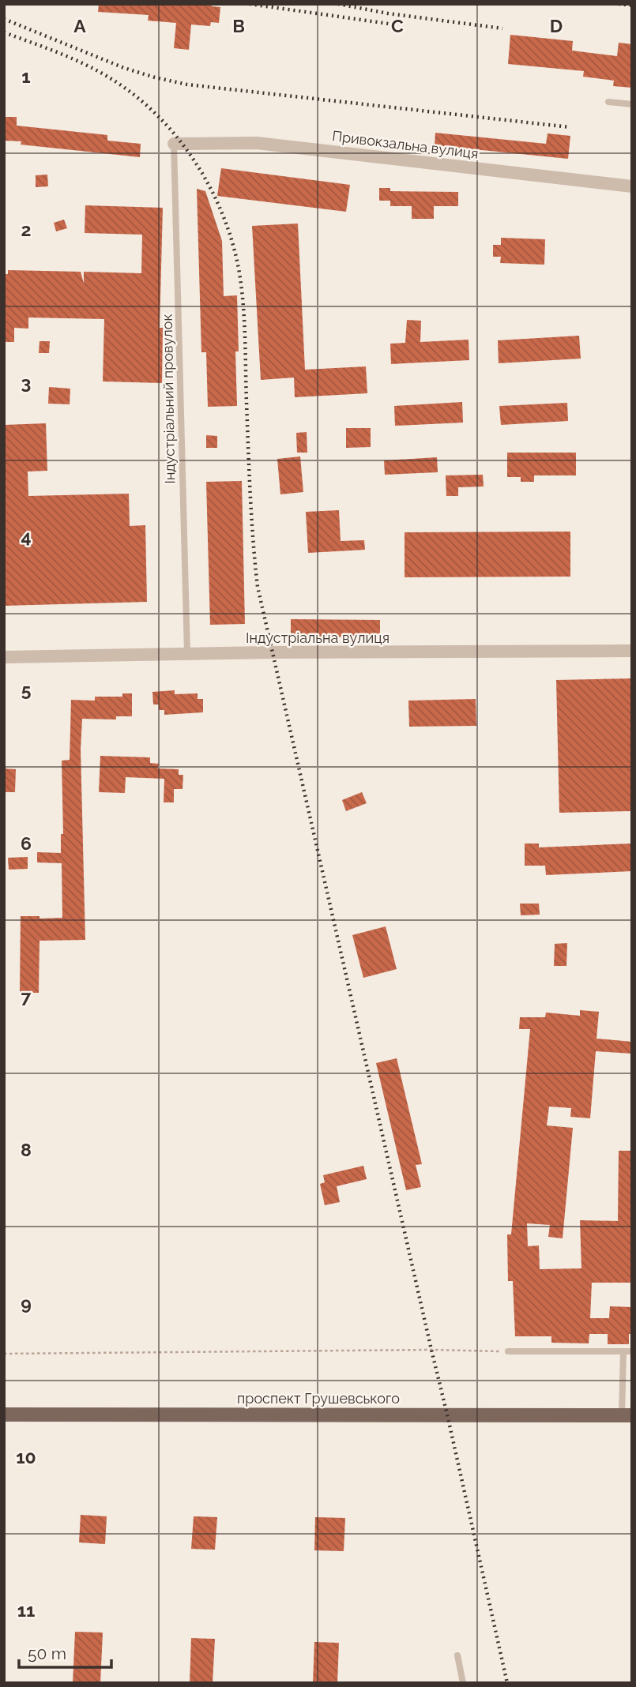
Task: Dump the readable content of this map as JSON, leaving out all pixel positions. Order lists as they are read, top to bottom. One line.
{"streets":{"main road":["проспект Грушевського"],"street":["Привокзальна вулиця","Індустріальна вулиця"],"lane":["Індустріальний провулок"]},"crossings":[["Привокзальна вулиця","Індустріальний провулок"],["Індустріальний провулок","Індустріальна вулиця"]],"scale_bar":"50 m","grid":{"columns":["A","B","C","D"],"rows":["1","2","3","4","5","6","7","8","9","10","11"]}}
